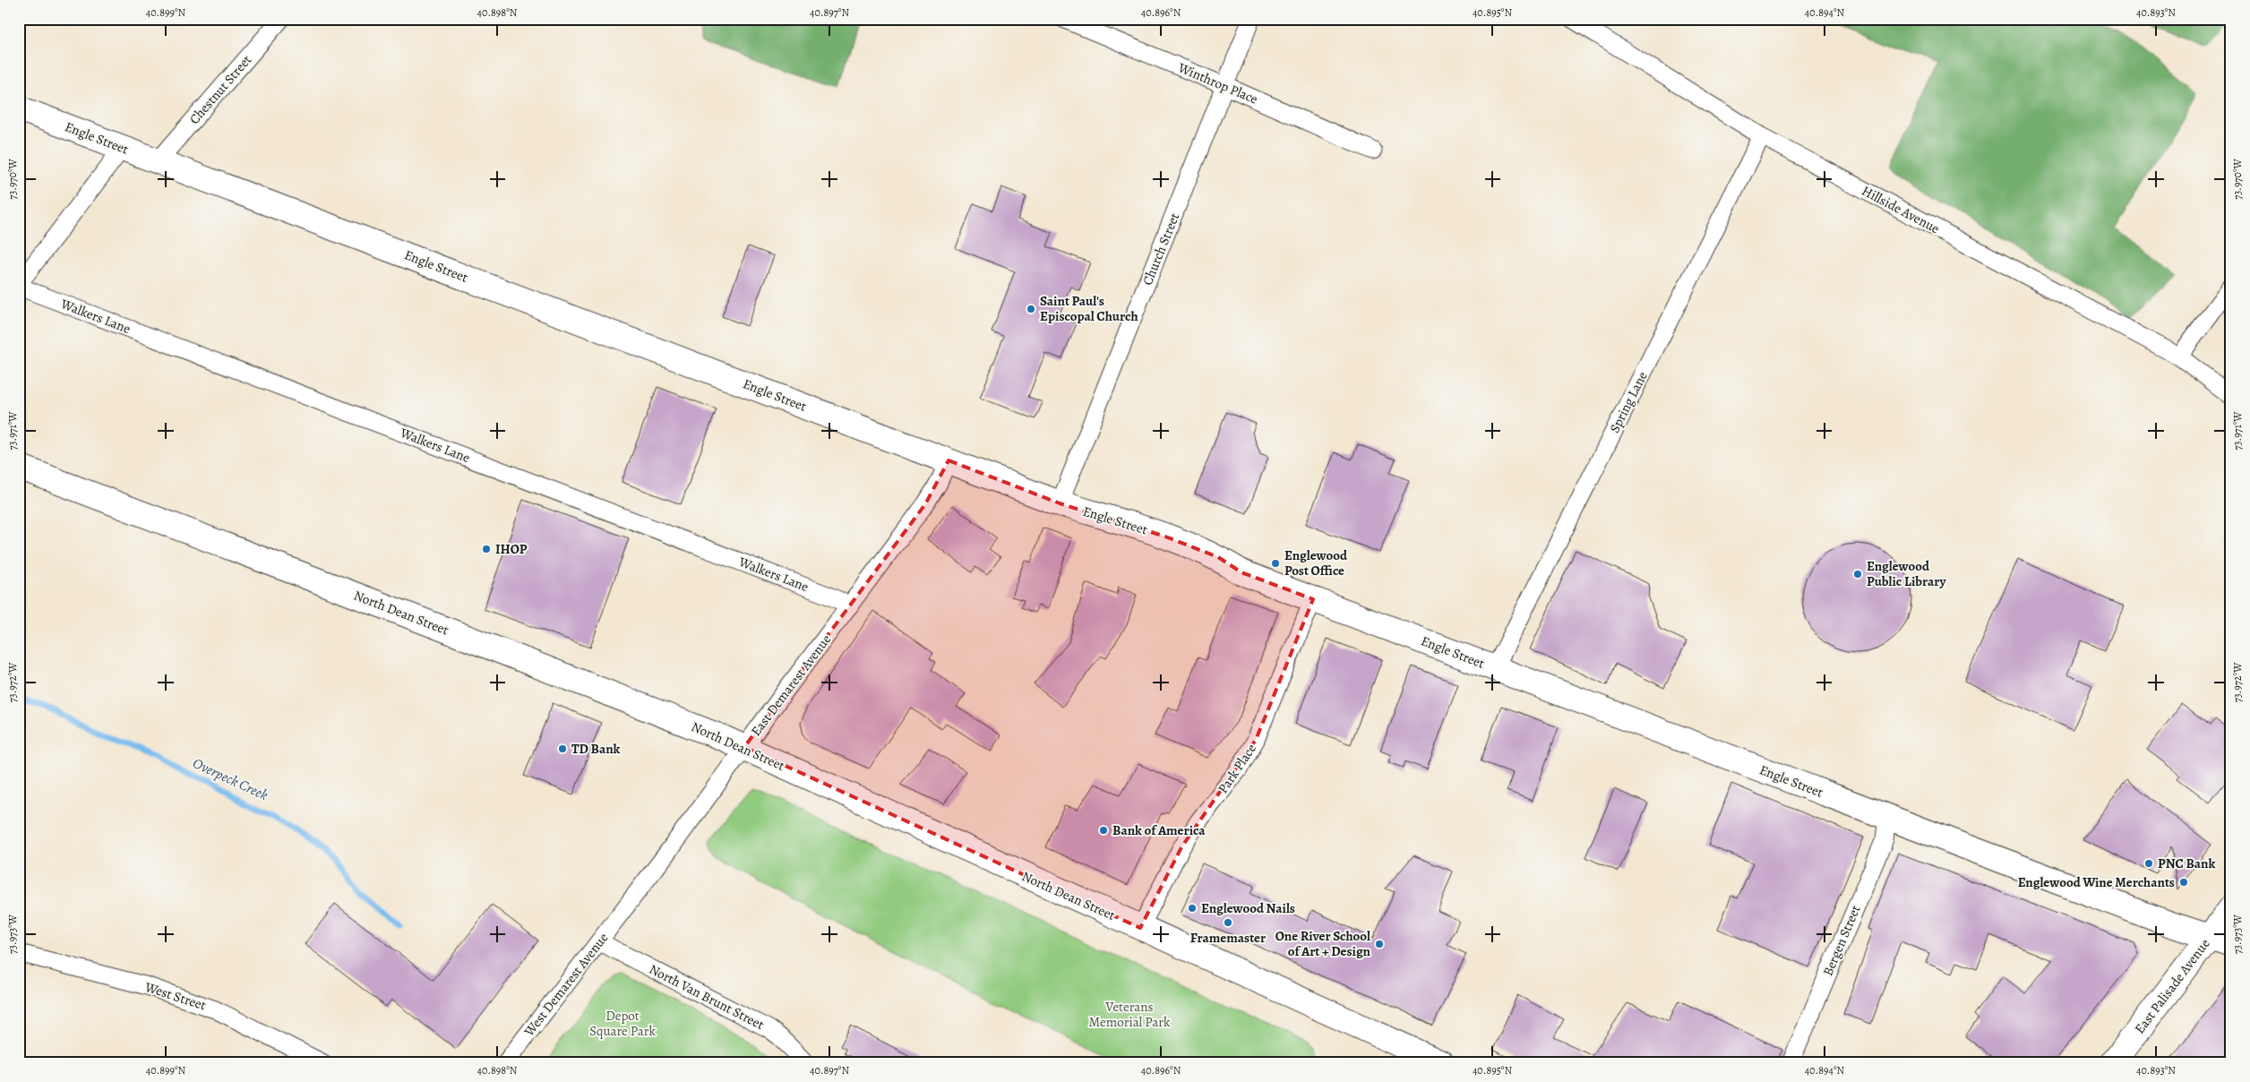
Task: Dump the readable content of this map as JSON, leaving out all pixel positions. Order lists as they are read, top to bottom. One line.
{"streets":{"main road":["Engle Street","North Dean Street","East Palisade Avenue"],"street":["Winthrop Place","Chestnut Street","Hillside Avenue","Church Street","Walkers Lane","Spring Lane","East Demarest Avenue","Park Place","Bergen Street","West Demarest Avenue","West Street","North Van Brunt Street"]},"crossings":[["Winthrop Place","Church Street"],["Chestnut Street","Engle Street"],["Engle Street","Church Street"],["Engle Street","Spring Lane"],["Engle Street","East Demarest Avenue"],["Engle Street","Park Place"],["Engle Street","Bergen Street"],["Engle Street","East Palisade Avenue"],["Hillside Avenue","Spring Lane"],["Walkers Lane","East Demarest Avenue"],["North Dean Street","East Demarest Avenue"],["North Dean Street","Park Place"],["East Demarest Avenue","West Demarest Avenue"],["West Demarest Avenue","North Van Brunt Street"]],"water":["Overpeck Creek"],"parks":["Veterans Memorial Park","Depot Square Park"],"places":["Saint Paul's Episcopal Church","IHOP","Englewood Post Office","Englewood Public Library","TD Bank","Bank of America","PNC Bank","Englewood Wine Merchants","Englewood Nails","Framemaster","One River School of Art + Design"],"coordinates":["40.899°N","40.898°N","40.897°N","40.896°N","40.895°N","40.894°N","40.893°N","73.970°W","73.971°W","73.972°W","73.973°W"]}
